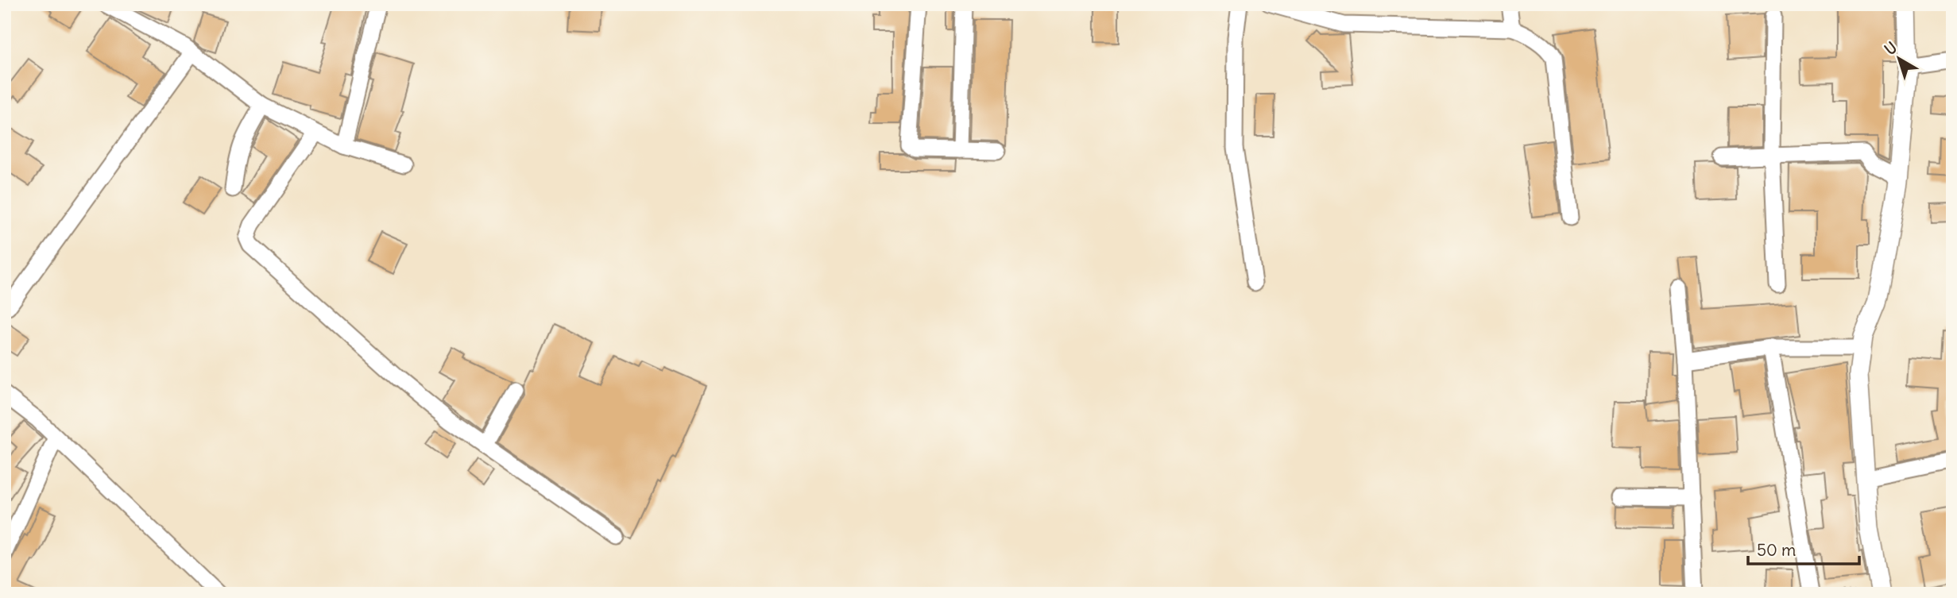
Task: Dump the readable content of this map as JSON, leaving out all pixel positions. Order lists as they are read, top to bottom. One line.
{"scale_bar":"50 m","north":"top left"}
